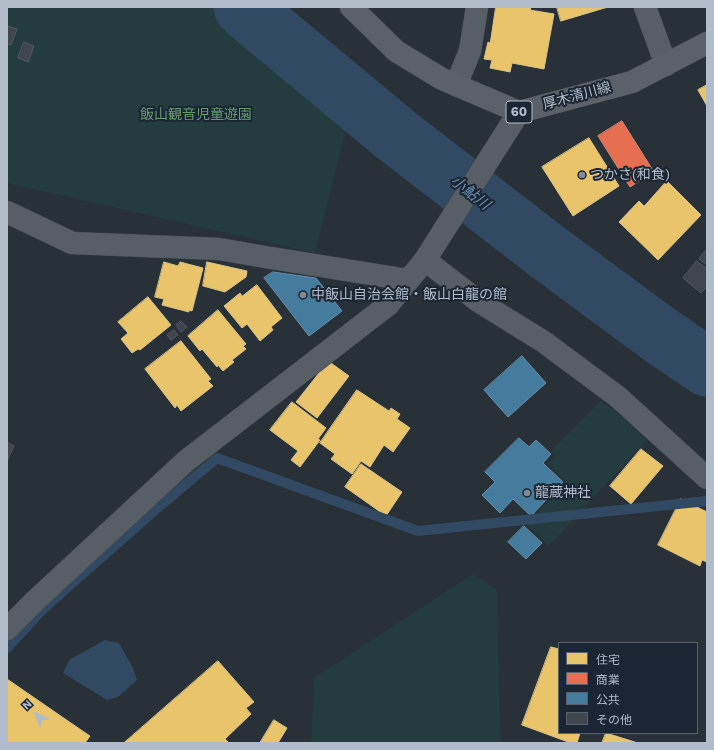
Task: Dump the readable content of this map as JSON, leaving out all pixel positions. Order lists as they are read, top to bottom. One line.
{"streets":{"main road":["厚木清川線","60"]},"crossings":[["厚木清川線","60"]],"water":["小鮎川"],"parks":["飯山観音児童遊園"],"places":["つかさ(和食)","中飯山自治会館・飯山白龍の館","龍蔵神社"],"legend":["住宅","商業","公共","その他"],"north":"top left"}
